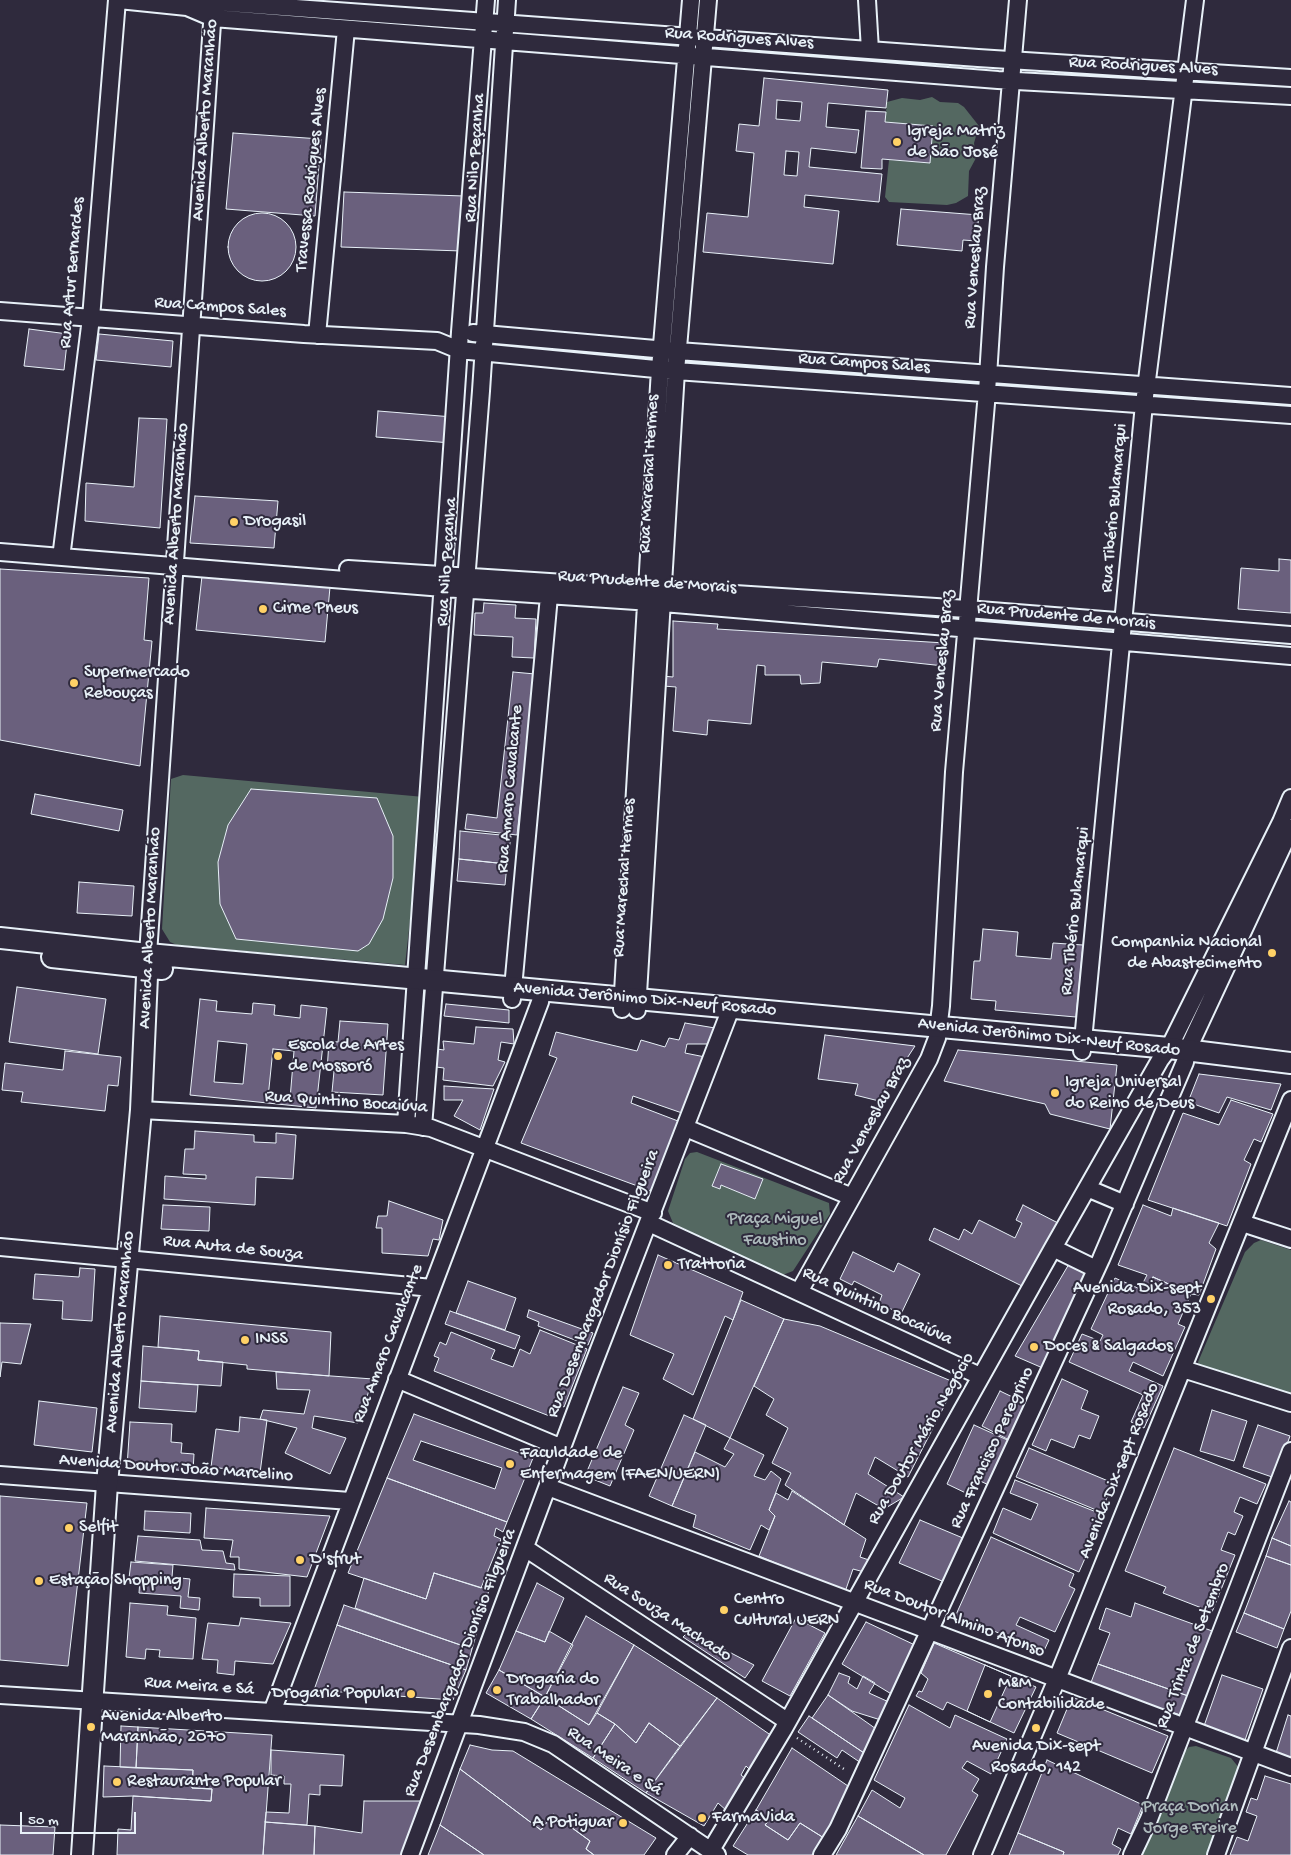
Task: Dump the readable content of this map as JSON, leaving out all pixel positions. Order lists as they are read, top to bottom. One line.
{"streets":{"main road":["Avenida Alberto Maranhão","Avenida Jerônimo Dix-Neuf Rosado"],"street":["Rua Rodrigues Alves","Rua Nilo Peçanha","Travessa Rodrigues Alves","Rua Venceslau Braz","Rua Artur Bernardes","Rua Campos Sales","Rua Marechal Hermes","Rua Tibério Bulamarqui","Rua Prudente de Morais","Rua Amaro Cavalcante","Rua Quintino Bocaiúva","Rua Auta de Souza","Rua Desembargador Dionísio Filgueira","Rua Doutor Mário Negócio","Rua Francisco Peregrino","Avenida Doutor João Marcelino","Avenida Dix-sept Rosado","Rua Souza Machado","Rua Doutor Almino Afonso","Rua Trinta de Setembro","Rua Meira e Sá"]},"crossings":[["Rua Rodrigues Alves","Avenida Alberto Maranhão"],["Rua Rodrigues Alves","Rua Nilo Peçanha"],["Rua Rodrigues Alves","Travessa Rodrigues Alves"],["Rua Rodrigues Alves","Rua Venceslau Braz"],["Rua Rodrigues Alves","Rua Artur Bernardes"],["Rua Rodrigues Alves","Rua Marechal Hermes"],["Rua Rodrigues Alves","Rua Tibério Bulamarqui"],["Avenida Alberto Maranhão","Rua Campos Sales"],["Avenida Alberto Maranhão","Rua Prudente de Morais"],["Avenida Alberto Maranhão","Avenida Jerônimo Dix-Neuf Rosado"],["Avenida Alberto Maranhão","Rua Quintino Bocaiúva"],["Avenida Alberto Maranhão","Rua Auta de Souza"],["Avenida Alberto Maranhão","Avenida Doutor João Marcelino"],["Avenida Alberto Maranhão","Rua Meira e Sá"],["Rua Nilo Peçanha","Rua Campos Sales"],["Rua Nilo Peçanha","Rua Prudente de Morais"],["Rua Nilo Peçanha","Avenida Jerônimo Dix-Neuf Rosado"],["Rua Nilo Peçanha","Rua Quintino Bocaiúva"],["Travessa Rodrigues Alves","Rua Campos Sales"],["Rua Venceslau Braz","Rua Campos Sales"],["Rua Venceslau Braz","Rua Prudente de Morais"],["Rua Venceslau Braz","Avenida Jerônimo Dix-Neuf Rosado"],["Rua Venceslau Braz","Rua Quintino Bocaiúva"],["Rua Artur Bernardes","Rua Campos Sales"],["Rua Artur Bernardes","Rua Prudente de Morais"],["Rua Campos Sales","Rua Marechal Hermes"],["Rua Campos Sales","Rua Tibério Bulamarqui"],["Rua Marechal Hermes","Rua Prudente de Morais"],["Rua Marechal Hermes","Avenida Jerônimo Dix-Neuf Rosado"],["Rua Tibério Bulamarqui","Rua Prudente de Morais"],["Rua Tibério Bulamarqui","Avenida Jerônimo Dix-Neuf Rosado"],["Rua Prudente de Morais","Rua Amaro Cavalcante"],["Rua Amaro Cavalcante","Avenida Jerônimo Dix-Neuf Rosado"],["Rua Amaro Cavalcante","Rua Quintino Bocaiúva"],["Rua Amaro Cavalcante","Rua Auta de Souza"],["Rua Amaro Cavalcante","Avenida Doutor João Marcelino"],["Rua Amaro Cavalcante","Rua Meira e Sá"],["Avenida Jerônimo Dix-Neuf Rosado","Rua Desembargador Dionísio Filgueira"],["Avenida Jerônimo Dix-Neuf Rosado","Rua Doutor Mário Negócio"],["Avenida Jerônimo Dix-Neuf Rosado","Rua Francisco Peregrino"],["Rua Quintino Bocaiúva","Rua Desembargador Dionísio Filgueira"],["Rua Quintino Bocaiúva","Rua Doutor Mário Negócio"],["Rua Desembargador Dionísio Filgueira","Rua Souza Machado"],["Rua Desembargador Dionísio Filgueira","Rua Doutor Almino Afonso"],["Rua Desembargador Dionísio Filgueira","Rua Meira e Sá"],["Rua Doutor Mário Negócio","Rua Francisco Peregrino"],["Rua Doutor Mário Negócio","Rua Souza Machado"],["Rua Doutor Mário Negócio","Rua Doutor Almino Afonso"],["Rua Doutor Mário Negócio","Rua Meira e Sá"],["Rua Francisco Peregrino","Rua Doutor Almino Afonso"],["Avenida Dix-sept Rosado","Rua Doutor Almino Afonso"],["Rua Doutor Almino Afonso","Rua Trinta de Setembro"]],"parks":["Praça Miguel Faustino","Praça Dorian Jorge Freire"],"places":["Igreja Matriz de São José","Drogasil","Cirne Pneus","Supermercado Rebouças","Companhia Nacional de Abastecimento","Escola de Artes de Mossoró","Igreja Universal do Reino de Deus","Trattoria","Avenida Dix-sept Rosado, 353","INSS","Doces & Salgados","Faculdade de Enfermagem (FAEN/UERN)","Selfit","D'sfrut","Estação Shopping","Centro Cultural UERN","Drogaria do Trabalhador","Drogaria Popular","M&M Contabilidade","Avenida Alberto Maranhão, 2070","Avenida Dix-sept Rosado, 142","Restaurante Popular","FarmaVida","A Potiguar"],"scale_bar":"50 m"}
